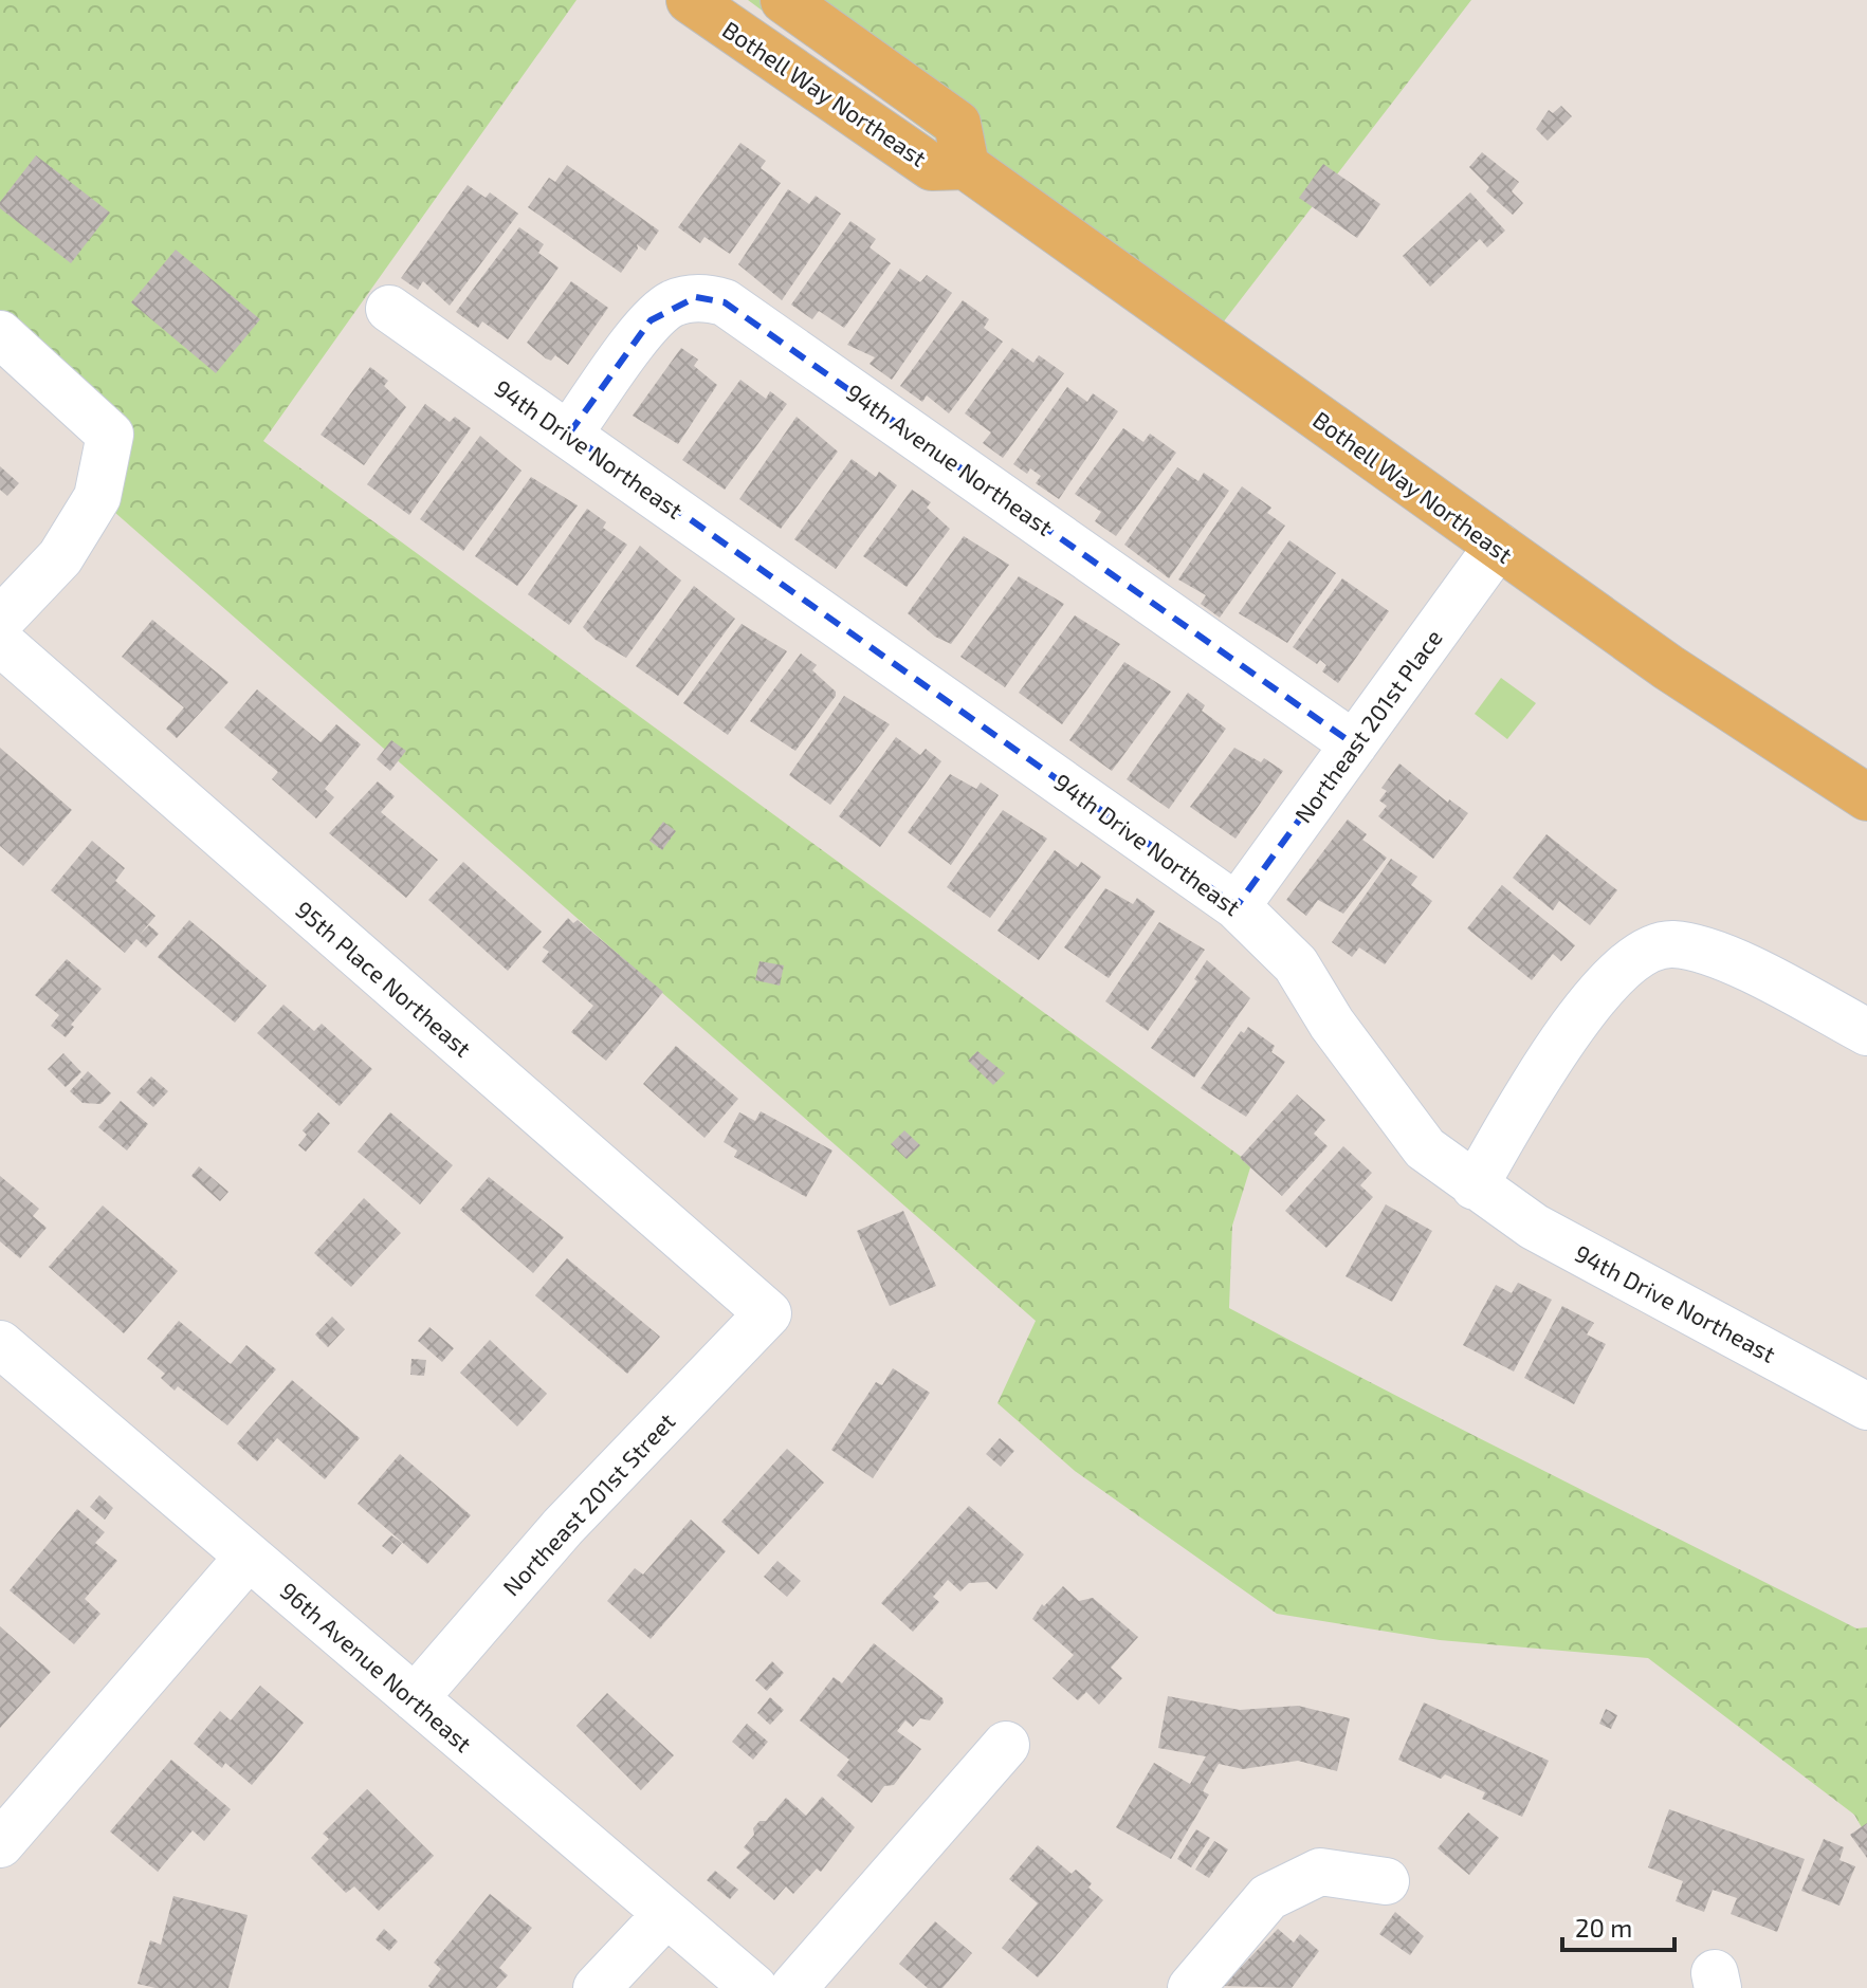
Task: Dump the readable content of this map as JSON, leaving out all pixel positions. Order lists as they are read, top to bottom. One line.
{"streets":{"main road":["Bothell Way Northeast"],"street":["94th Drive Northeast","94th Avenue Northeast","Northeast 201st Place","95th Place Northeast","Northeast 201st Street","96th Avenue Northeast"]},"crossings":[["Bothell Way Northeast","Northeast 201st Place"],["94th Drive Northeast","94th Avenue Northeast"],["94th Drive Northeast","Northeast 201st Place"],["94th Avenue Northeast","Northeast 201st Place"],["95th Place Northeast","Northeast 201st Street"],["Northeast 201st Street","96th Avenue Northeast"]],"scale_bar":"20 m"}
